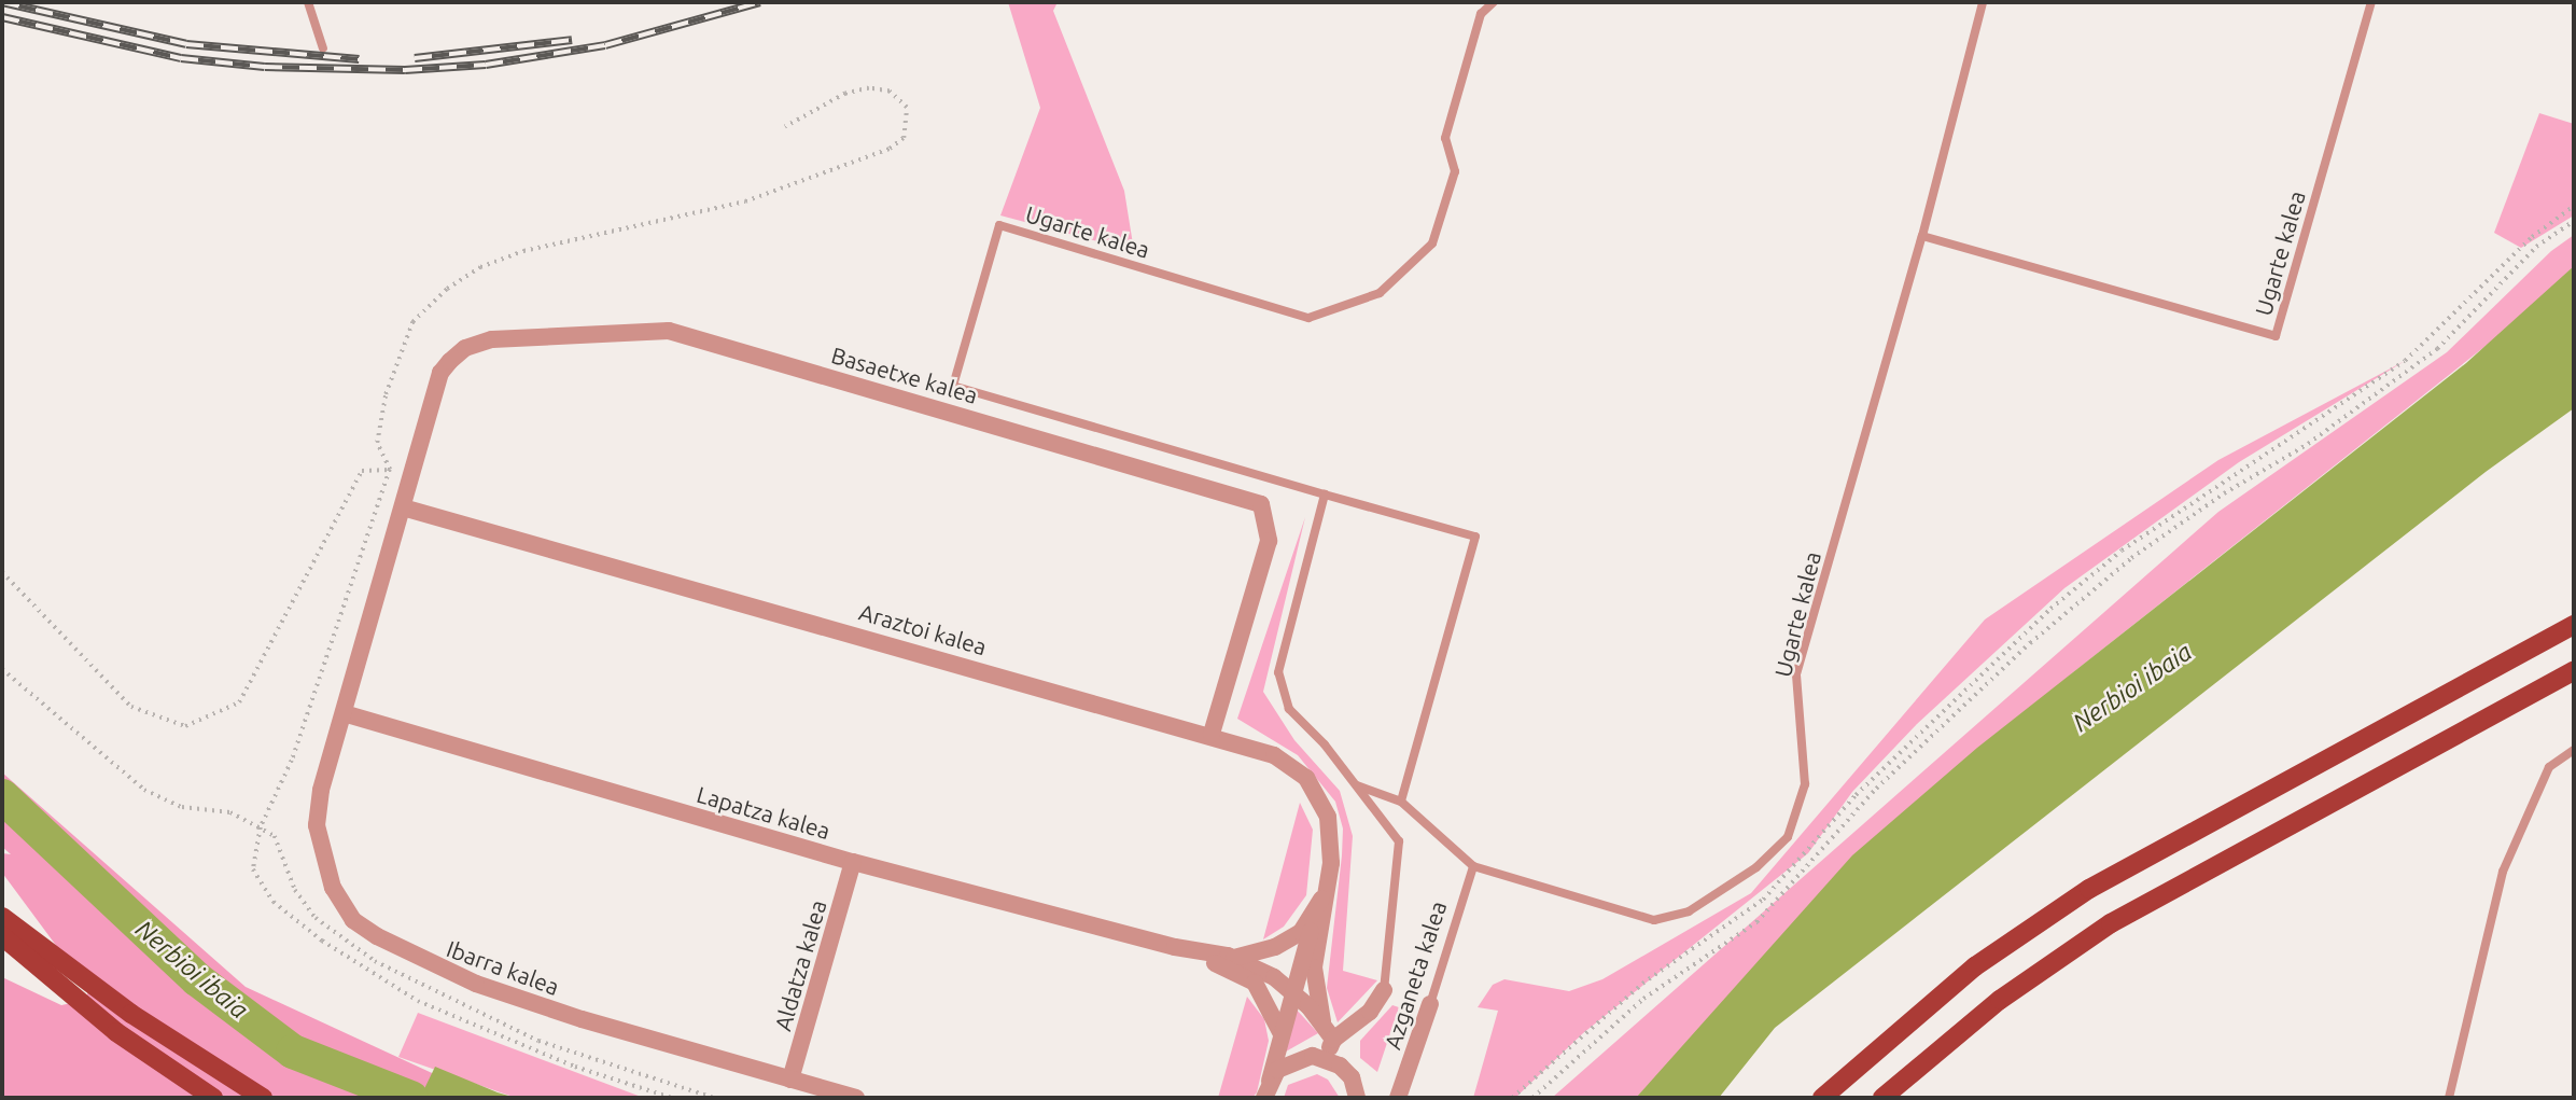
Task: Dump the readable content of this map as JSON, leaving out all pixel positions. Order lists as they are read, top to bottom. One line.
{"streets":{"street":["Basaetxe kalea","Araztoi kalea","Lapatza kalea","Aldatza kalea","Ibarra kalea","Azganeta kalea"],"lane":["Ugarte kalea"]},"crossings":[["Ugarte kalea","Azganeta kalea"],["Basaetxe kalea","Araztoi kalea"],["Basaetxe kalea","Ibarra kalea"],["Araztoi kalea","Ibarra kalea"],["Lapatza kalea","Aldatza kalea"],["Lapatza kalea","Ibarra kalea"],["Aldatza kalea","Ibarra kalea"]],"water":["Nerbioi ibaia"]}
